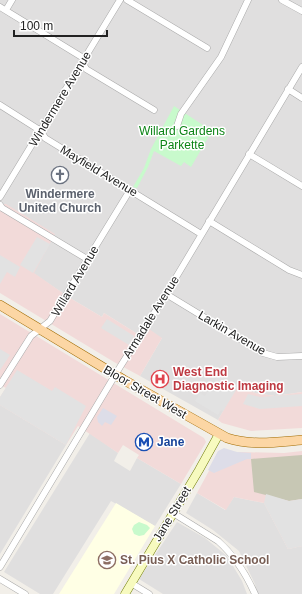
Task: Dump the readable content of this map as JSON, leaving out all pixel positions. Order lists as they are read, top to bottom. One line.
{"streets":{"main road":["Bloor Street West","Jane Street"],"street":["Windermere Avenue","Mayfield Avenue","Willard Avenue","Armadale Avenue","Larkin Avenue"]},"crossings":[["Windermere Avenue","Mayfield Avenue"],["Mayfield Avenue","Willard Avenue"],["Mayfield Avenue","Armadale Avenue"],["Willard Avenue","Bloor Street West"],["Armadale Avenue","Larkin Avenue"],["Armadale Avenue","Bloor Street West"],["Bloor Street West","Jane Street"]],"parks":["Willard Gardens Parkette"],"places":{"church":["Windermere United Church"],"hospital":["West End Diagnostic Imaging"],"metro station":["Jane"],"school or university":["St. Pius X Catholic School"]},"scale_bar":"100 m"}
